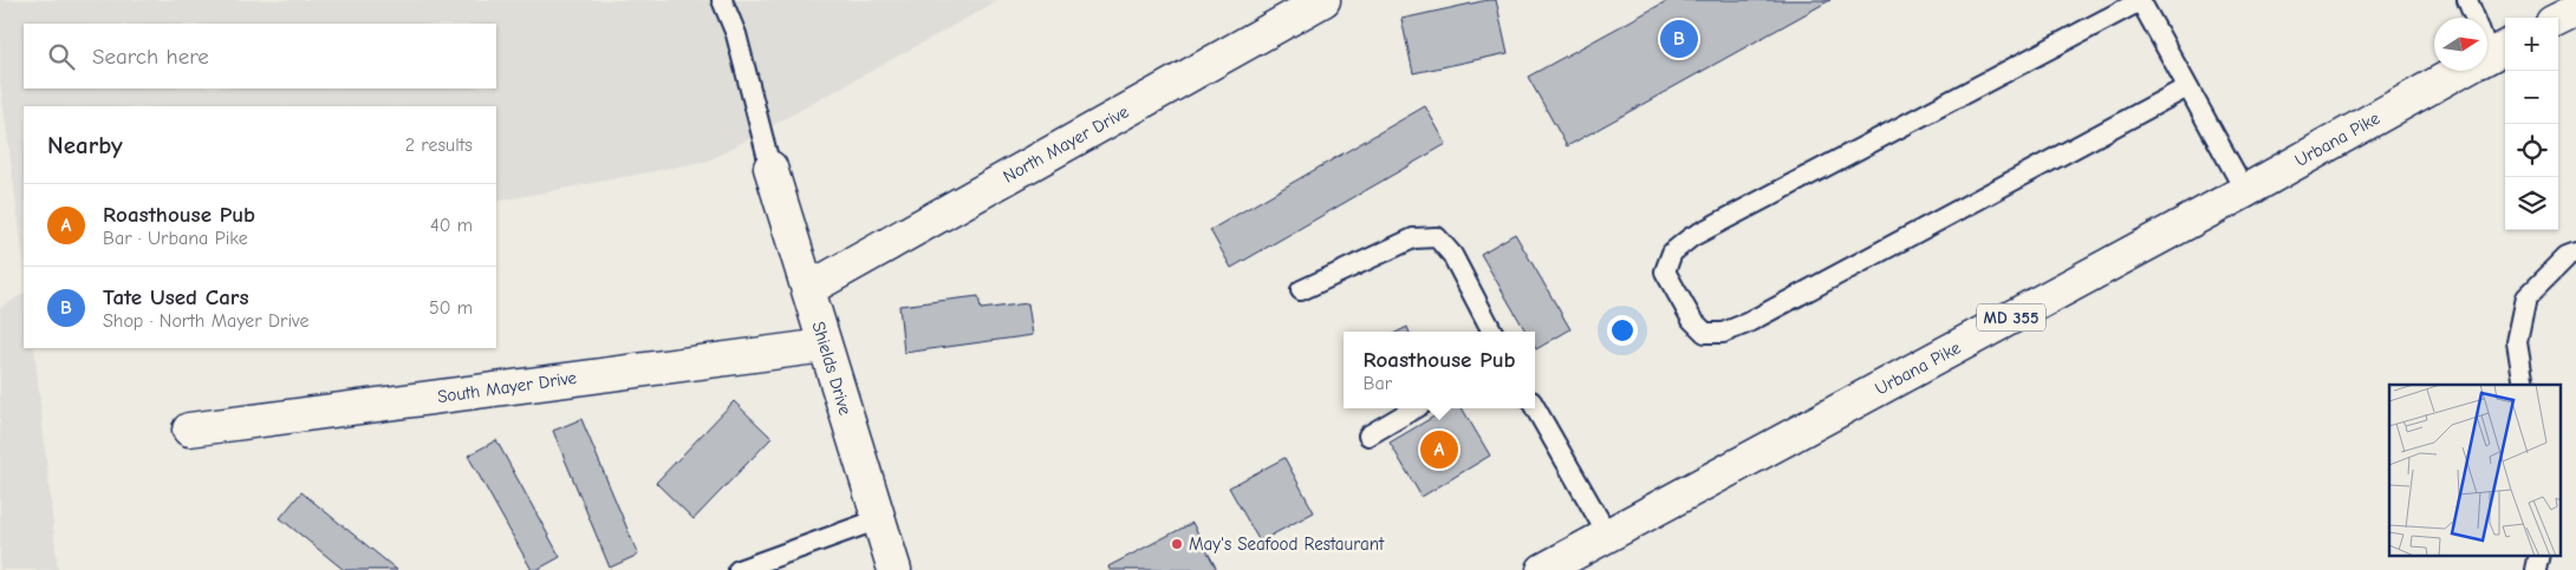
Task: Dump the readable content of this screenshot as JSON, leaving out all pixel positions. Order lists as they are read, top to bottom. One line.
{"streets":{"street":["Urbana Pike","North Mayer Drive","MD 355","Shields Drive","South Mayer Drive"]},"crossings":[["North Mayer Drive","Shields Drive"],["Shields Drive","South Mayer Drive"]],"places":["May's Seafood Restaurant"],"north":"right","page":{"map_buttons":["+","−"],"pins":["B","A"],"search":"Search here","heading":["Nearby","2 results"],"list":[{"mark":"A","name":"Roasthouse Pub","note":"Bar · Urbana Pike","value":"40 m"},{"mark":"B","name":"Tate Used Cars","note":"Shop · North Mayer Drive","value":"50 m"}],"popup":["Roasthouse Pub","Bar"]}}
